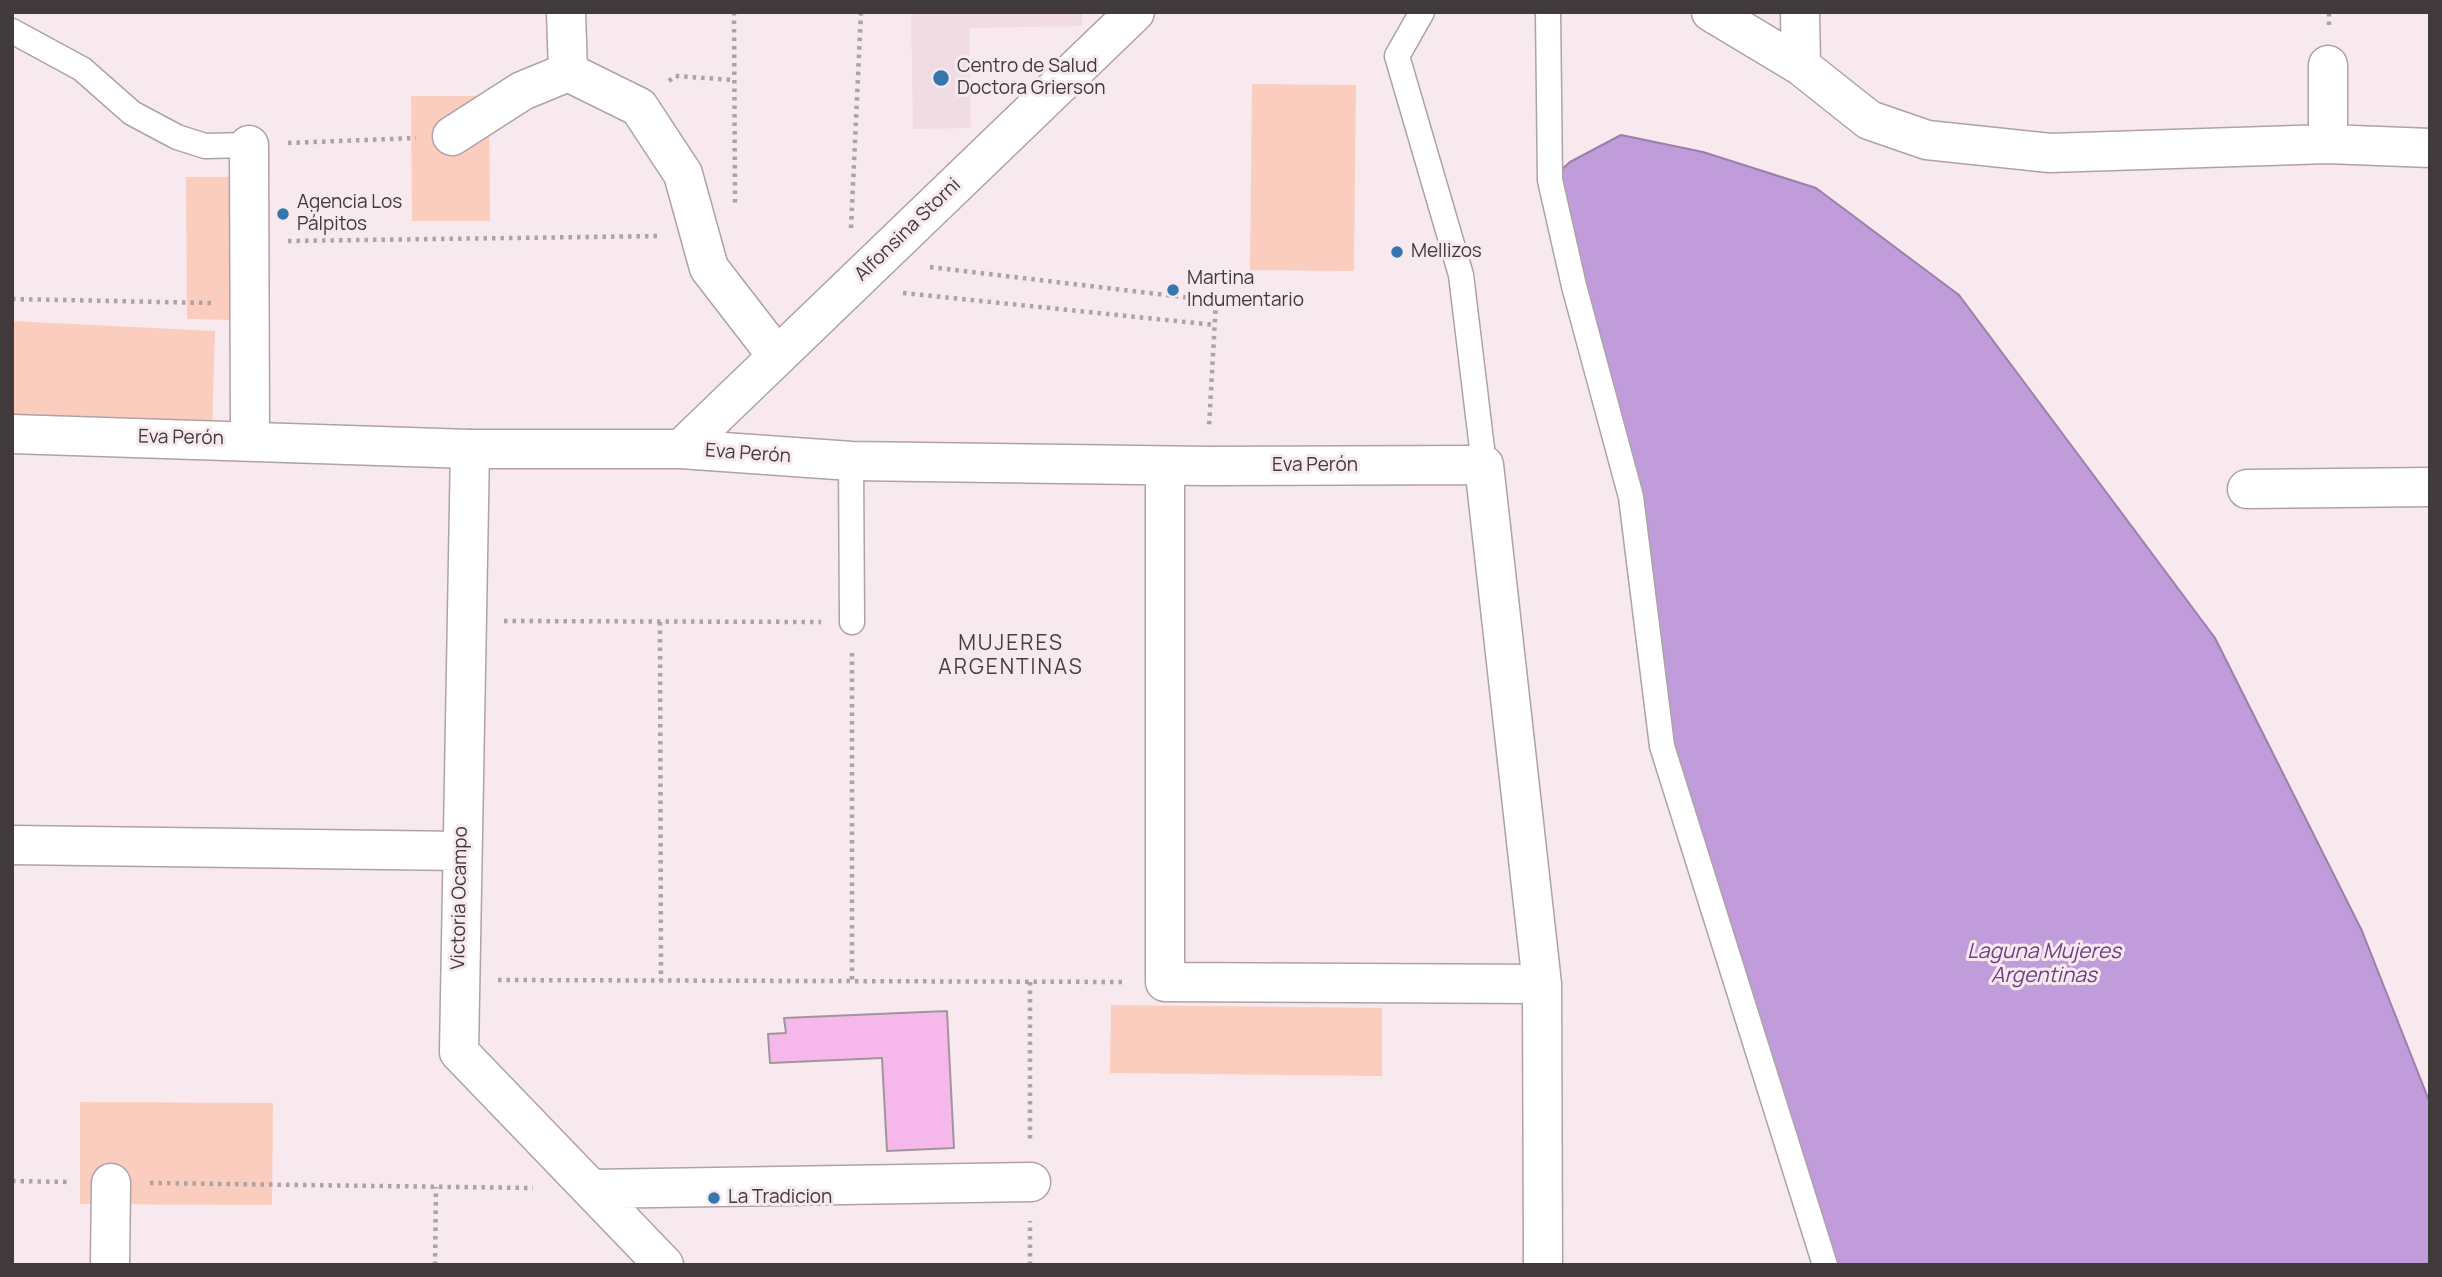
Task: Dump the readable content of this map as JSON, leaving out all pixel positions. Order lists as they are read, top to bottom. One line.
{"streets":{"street":["Alfonsina Storni","Eva Perón","Victoria Ocampo"]},"crossings":[["Alfonsina Storni","Eva Perón"],["Eva Perón","Victoria Ocampo"]],"districts":["MUJERES ARGENTINAS"],"water":["Laguna Mujeres Argentinas"],"places":["Centro de Salud Doctora Grierson","Agencia Los Pálpitos","Mellizos","Martina Indumentario","La Tradicion"]}
